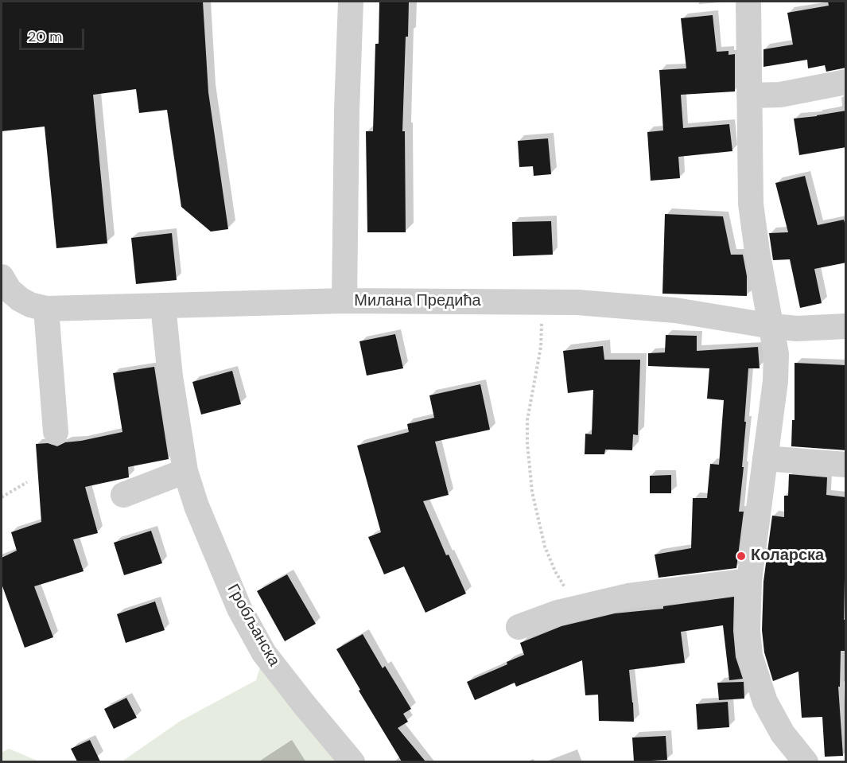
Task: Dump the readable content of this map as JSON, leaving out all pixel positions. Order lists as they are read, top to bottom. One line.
{"streets":{"street":["Милана Предића","Гробљанска"]},"crossings":[["Милана Предића","Гробљанска"]],"places":["Коларска"],"scale_bar":"20 m"}
